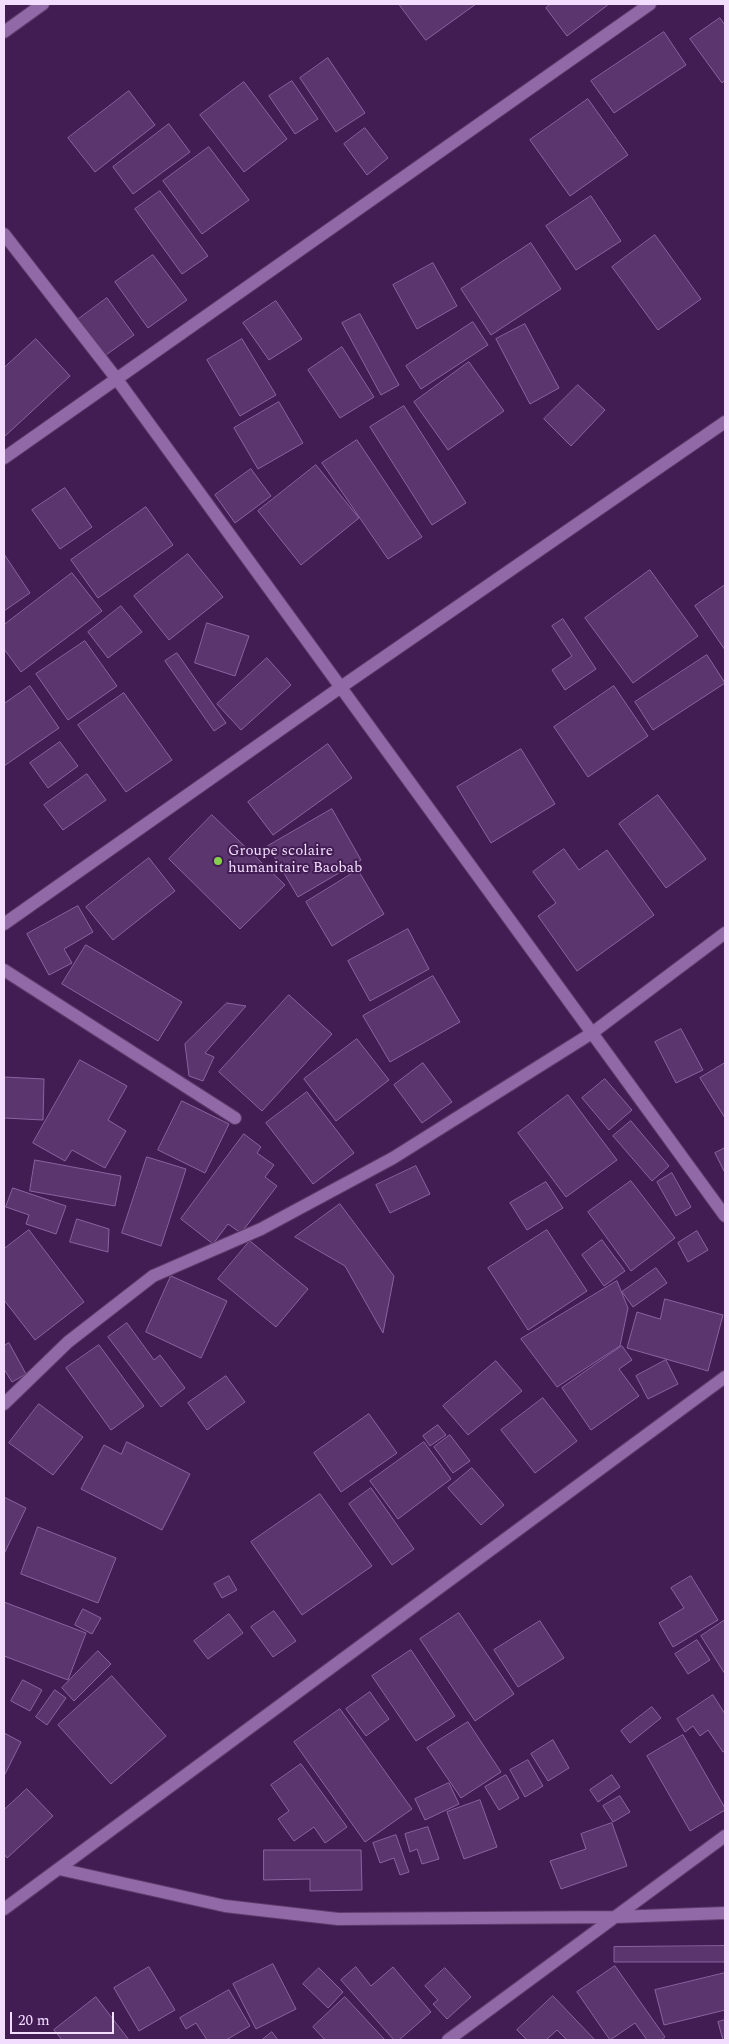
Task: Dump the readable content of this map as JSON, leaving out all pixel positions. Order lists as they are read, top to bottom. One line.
{"places":["Groupe scolaire humanitaire Baobab"],"scale_bar":"20 m"}
